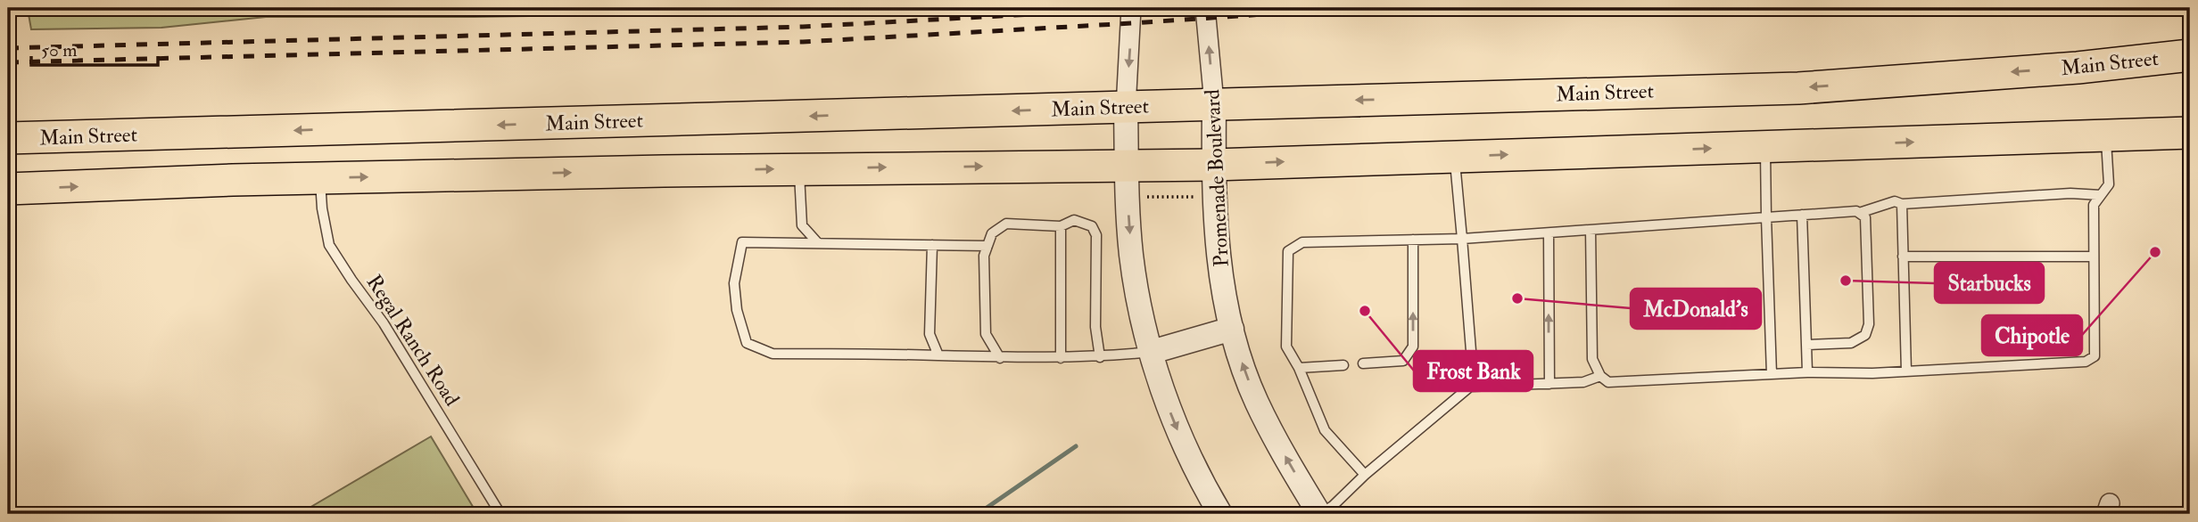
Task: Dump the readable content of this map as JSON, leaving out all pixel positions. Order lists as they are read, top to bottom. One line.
{"streets":{"highway":["Main Street"],"street":["Promenade Boulevard"],"lane":["Regal Ranch Road"]},"crossings":[["Main Street","Promenade Boulevard"]],"places":["Chipotle","Starbucks","McDonald's","Frost Bank"],"scale_bar":"50 m"}
